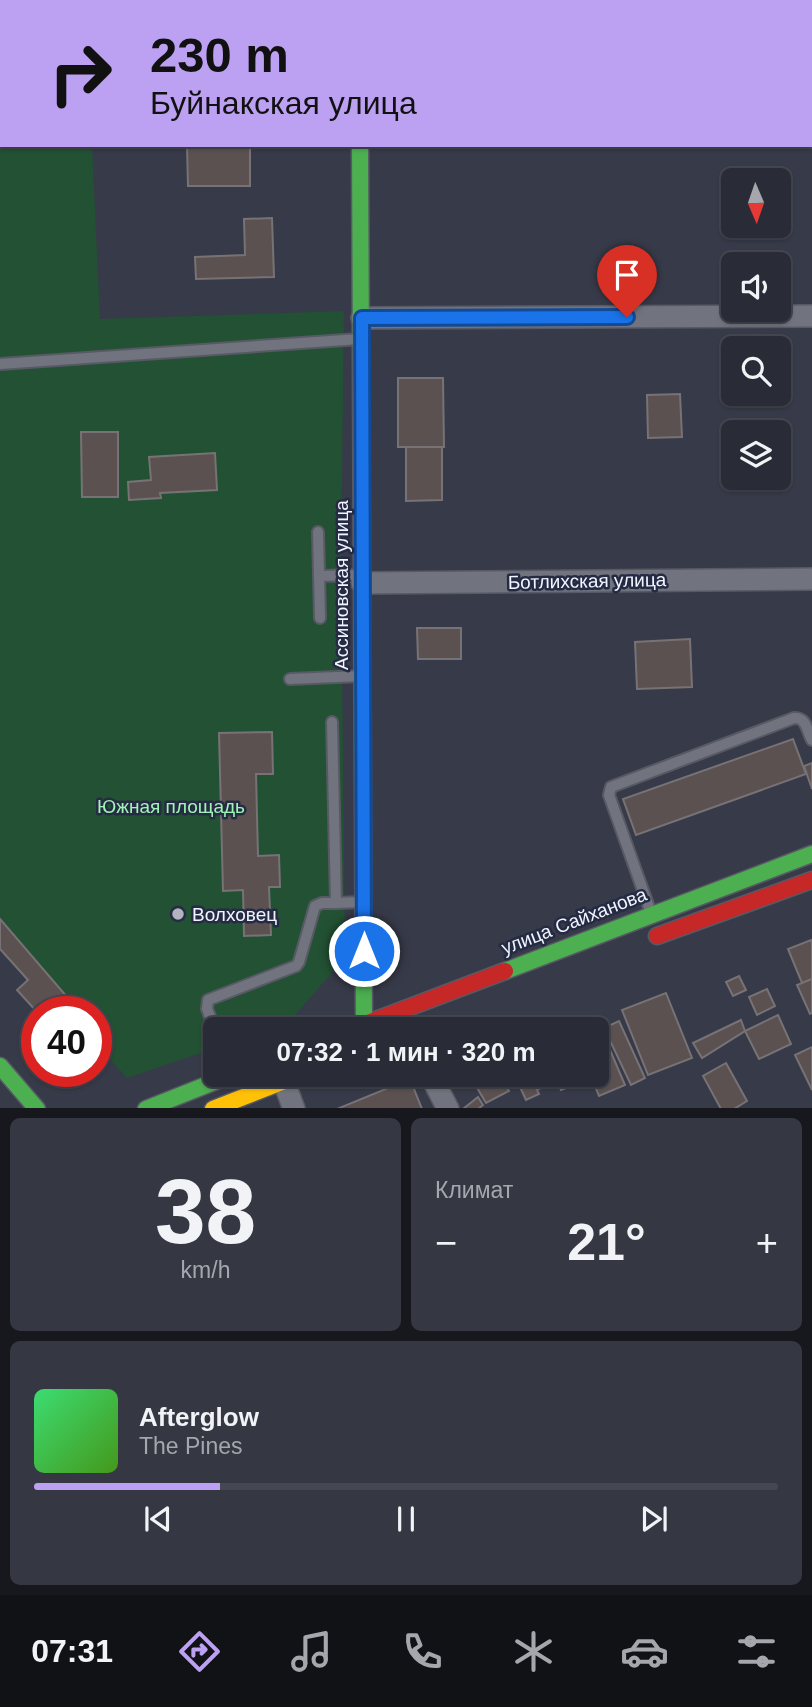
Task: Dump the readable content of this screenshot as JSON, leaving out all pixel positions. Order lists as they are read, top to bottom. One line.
{"streets":{"street":["Ботлихская улица","Ассиновская улица","улица Сайханова"]},"crossings":[["Ботлихская улица","Ассиновская улица"]],"parks":["Южная площадь"],"places":["Волховец"],"north":"bottom","page":{"turn":["230 m","Буйнакская улица"],"limit":"40","trip":"07:32 · 1 мин · 320 m","tile":[["38","km/h"],"Климат"],"heat":["−","21°","+"],"song":["Afterglow","The Pines"],"tabs":"07:31"}}
